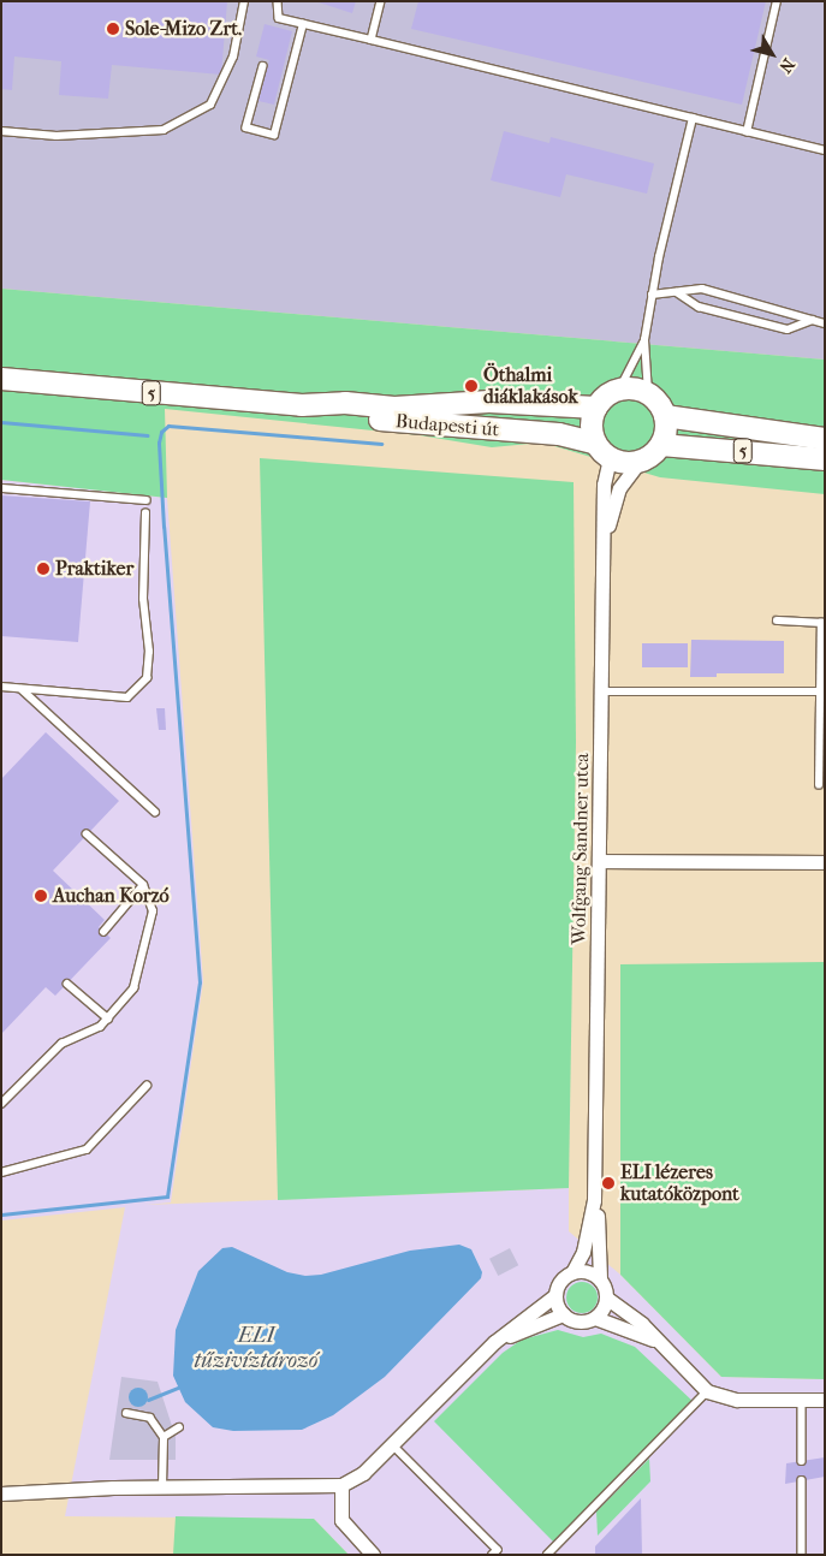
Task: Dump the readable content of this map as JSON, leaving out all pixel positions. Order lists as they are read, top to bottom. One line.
{"streets":{"main road":["5","Budapesti út"],"street":["Wolfgang Sandner utca"]},"crossings":[["5","Budapesti út"],["5","Wolfgang Sandner utca"],["Budapesti út","Wolfgang Sandner utca"]],"water":["ELI tűzivíztározó"],"places":["Sole-Mizo Zrt.","Öthalmi diáklakások","Praktiker","Auchan Korzó","ELI lézeres kutatóközpont"],"north":"bottom right"}
